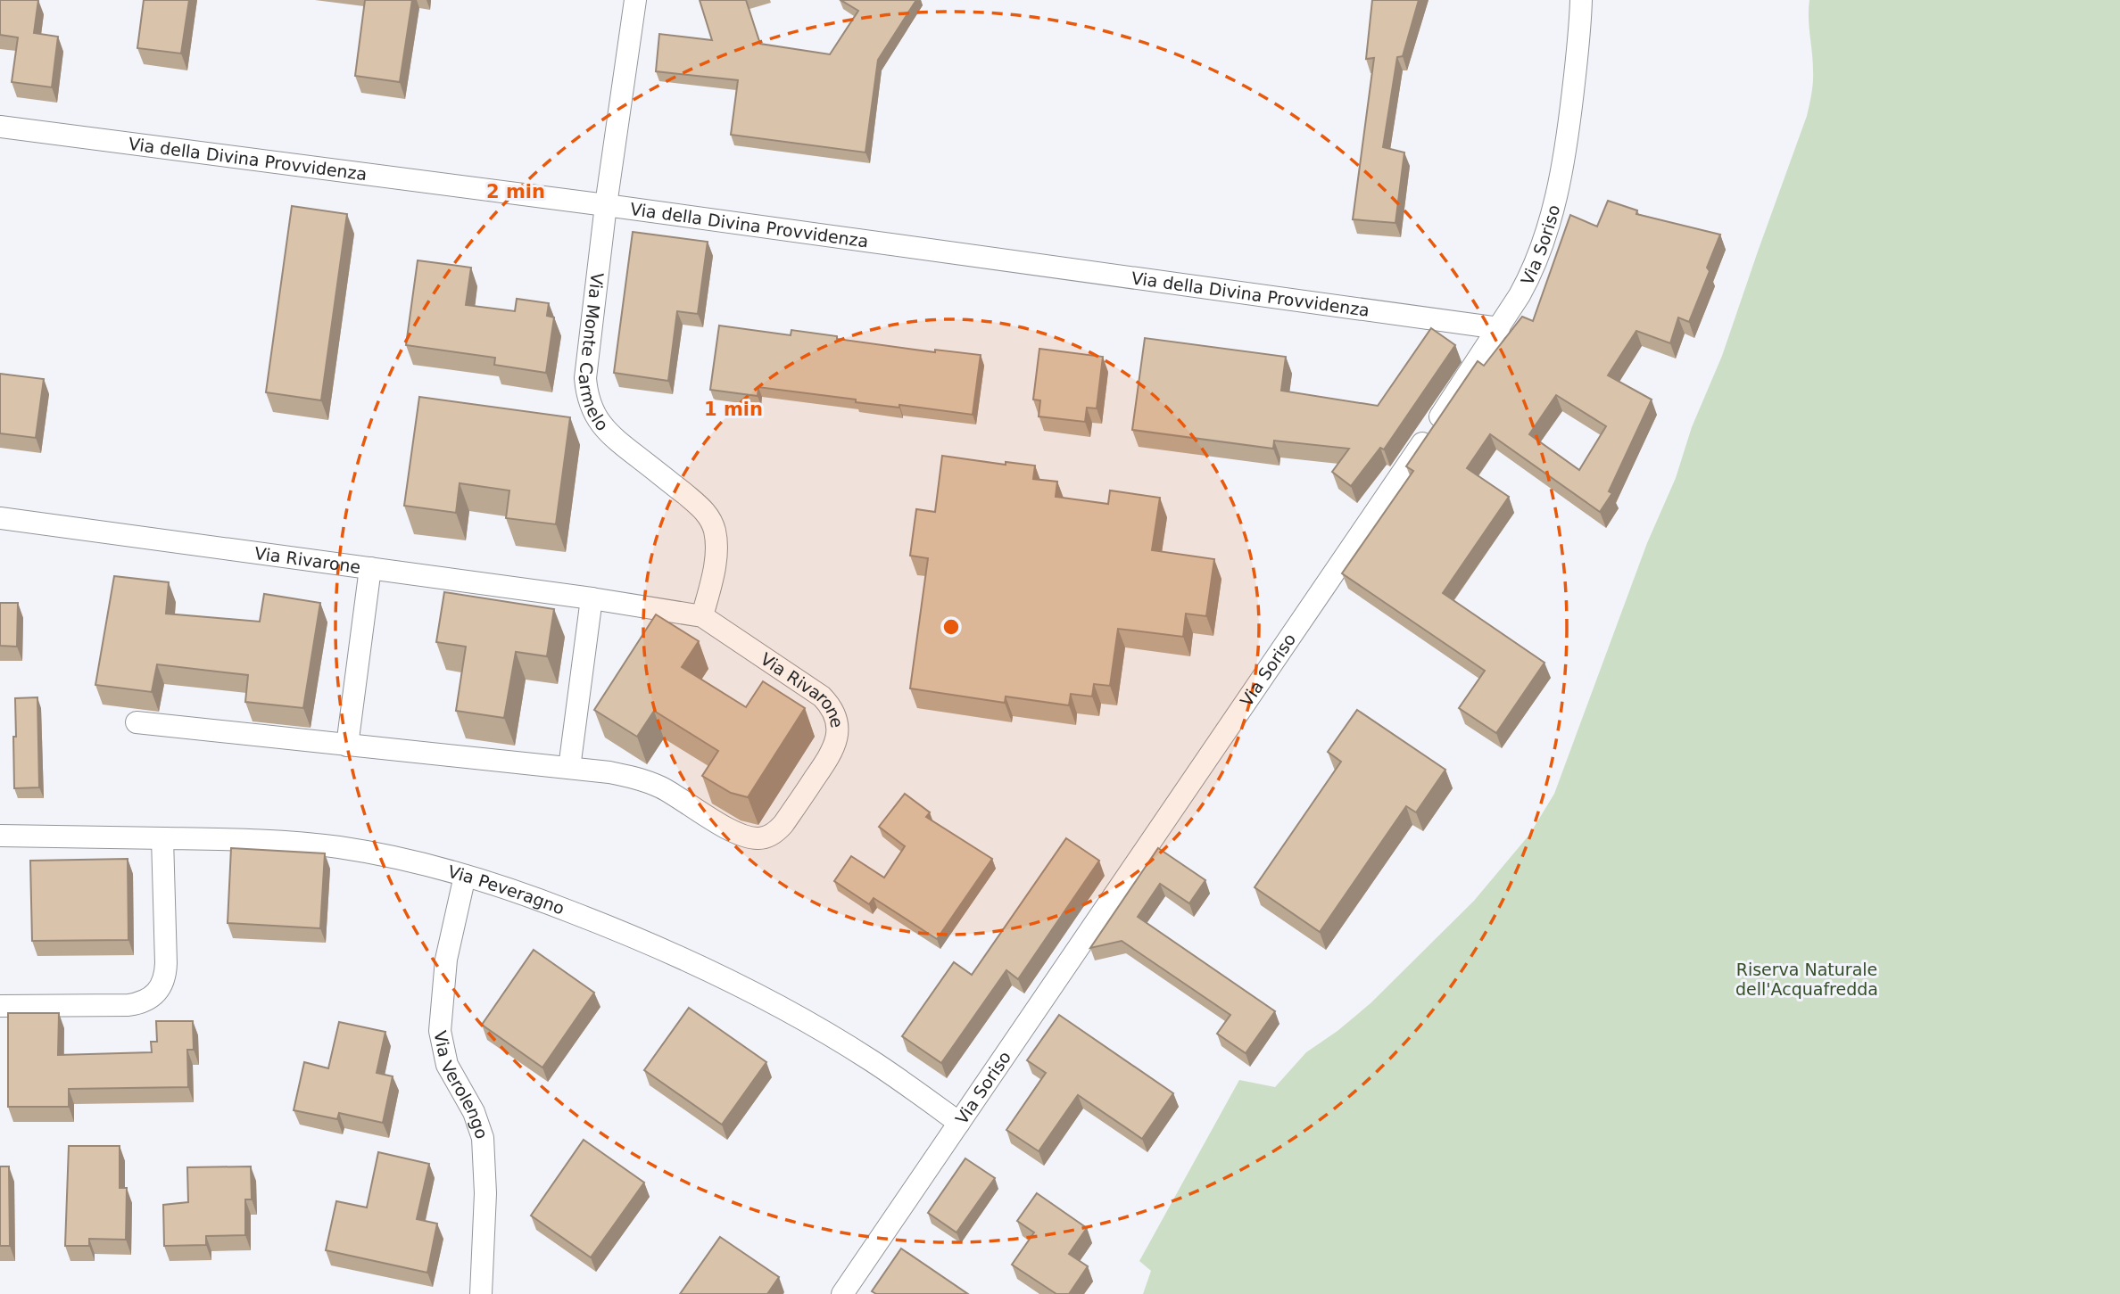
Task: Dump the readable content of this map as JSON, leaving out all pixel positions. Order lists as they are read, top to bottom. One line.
{"streets":{"street":["Via della Divina Provvidenza","Via Soriso","Via Monte Carmelo","Via Rivarone","Via Peveragno","Via Verolengo"]},"crossings":[["Via della Divina Provvidenza","Via Soriso"],["Via della Divina Provvidenza","Via Monte Carmelo"],["Via Soriso","Via Peveragno"],["Via Monte Carmelo","Via Rivarone"],["Via Peveragno","Via Verolengo"]],"parks":["Riserva Naturale dell'Acquafredda"],"rings":["2 min","1 min"]}
